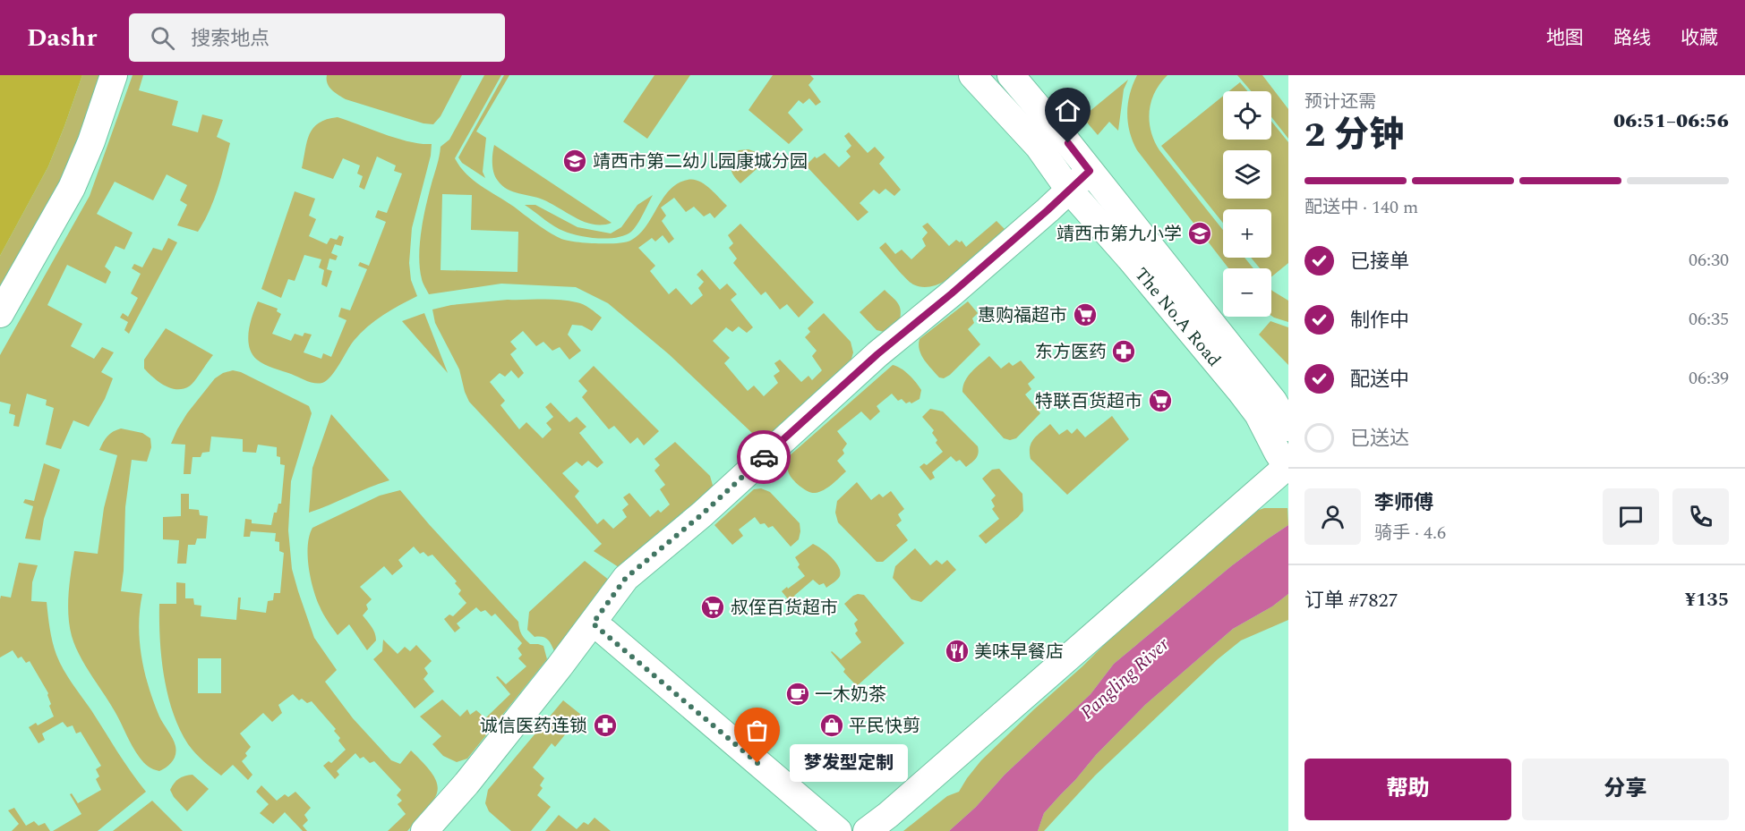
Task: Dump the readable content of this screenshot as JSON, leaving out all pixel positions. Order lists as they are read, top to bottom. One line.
{"streets":{"street":["The No.A Road"]},"water":["Pangling River"],"places":{"school or university":["靖西市第二幼儿园康城分园","靖西市第九小学"],"supermarket":["惠购福超市","特联百货超市","叔侄百货超市"],"pharmacy":["东方医药","诚信医药连锁"],"restaurant":["美味早餐店"],"cafe":["一木奶茶"],"shop":["平民快剪"],"other":["梦发型定制"]},"page":{"header":"Dashr","search":"搜索地点","nav":["地图","路线","收藏"],"heading":["2 分钟","预计还需","06:51–06:56"],"panel":["李师傅","骑手 · 4.6","订单 #7827","¥135"],"map_buttons":["+","−"],"bar":"配送中 · 140 m","list":[["已接单","06:30"],["制作中","06:35"],["配送中","06:39"],"已送达"],"bubble":"梦发型定制","buttons":["帮助","分享"]}}
